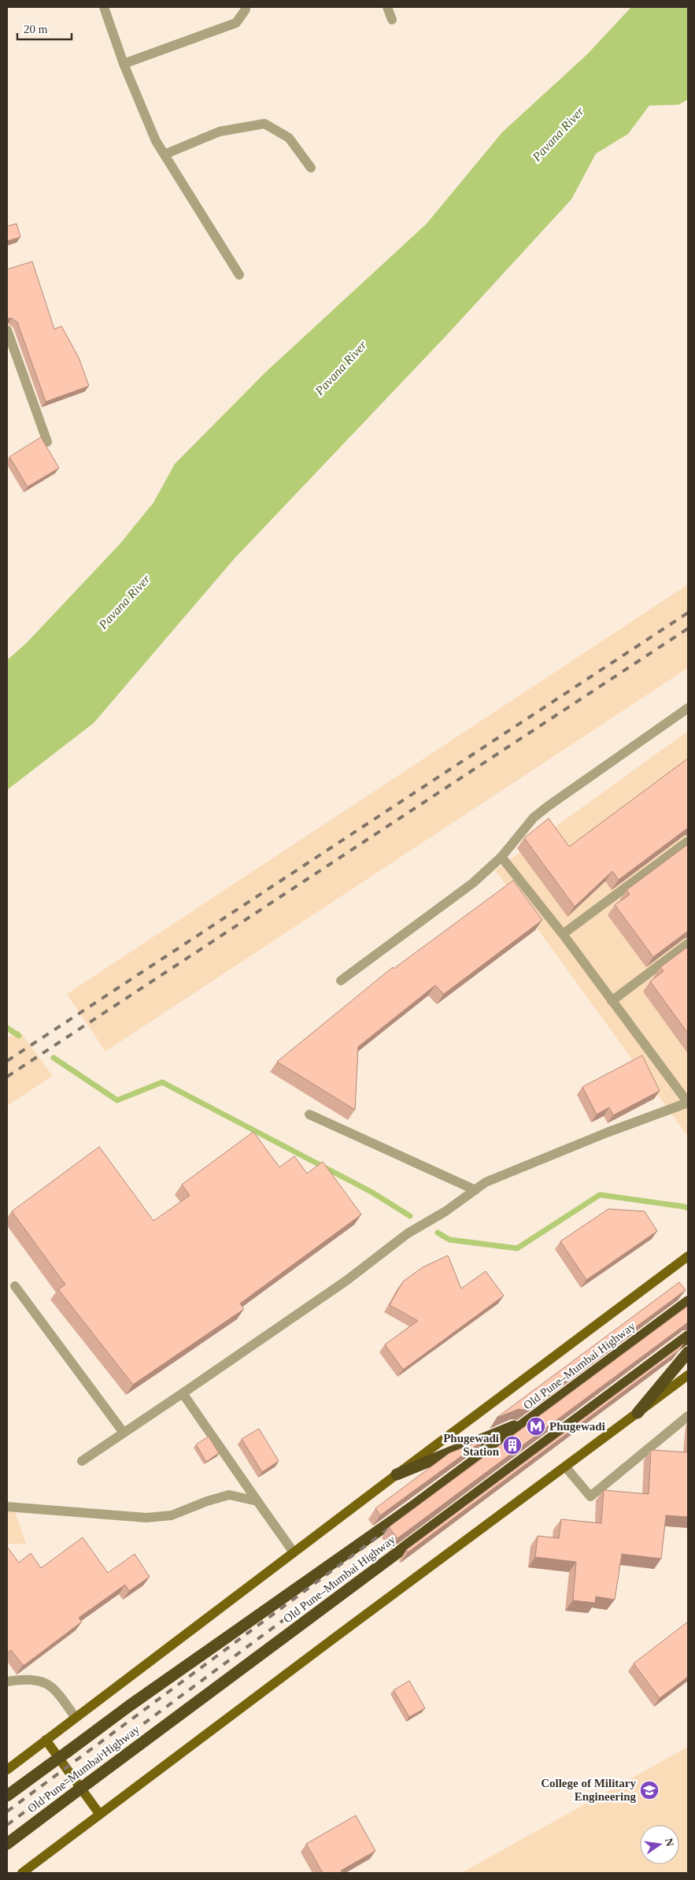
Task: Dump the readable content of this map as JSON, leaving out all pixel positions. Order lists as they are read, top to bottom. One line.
{"streets":{"highway":["Old Pune–Mumbai Highway"]},"water":["Pavana River"],"places":{"metro station":["Phugewadi"],"building":["Phugewadi Station"],"school or university":["College of Military Engineering"]},"scale_bar":"20 m","north":"right"}
